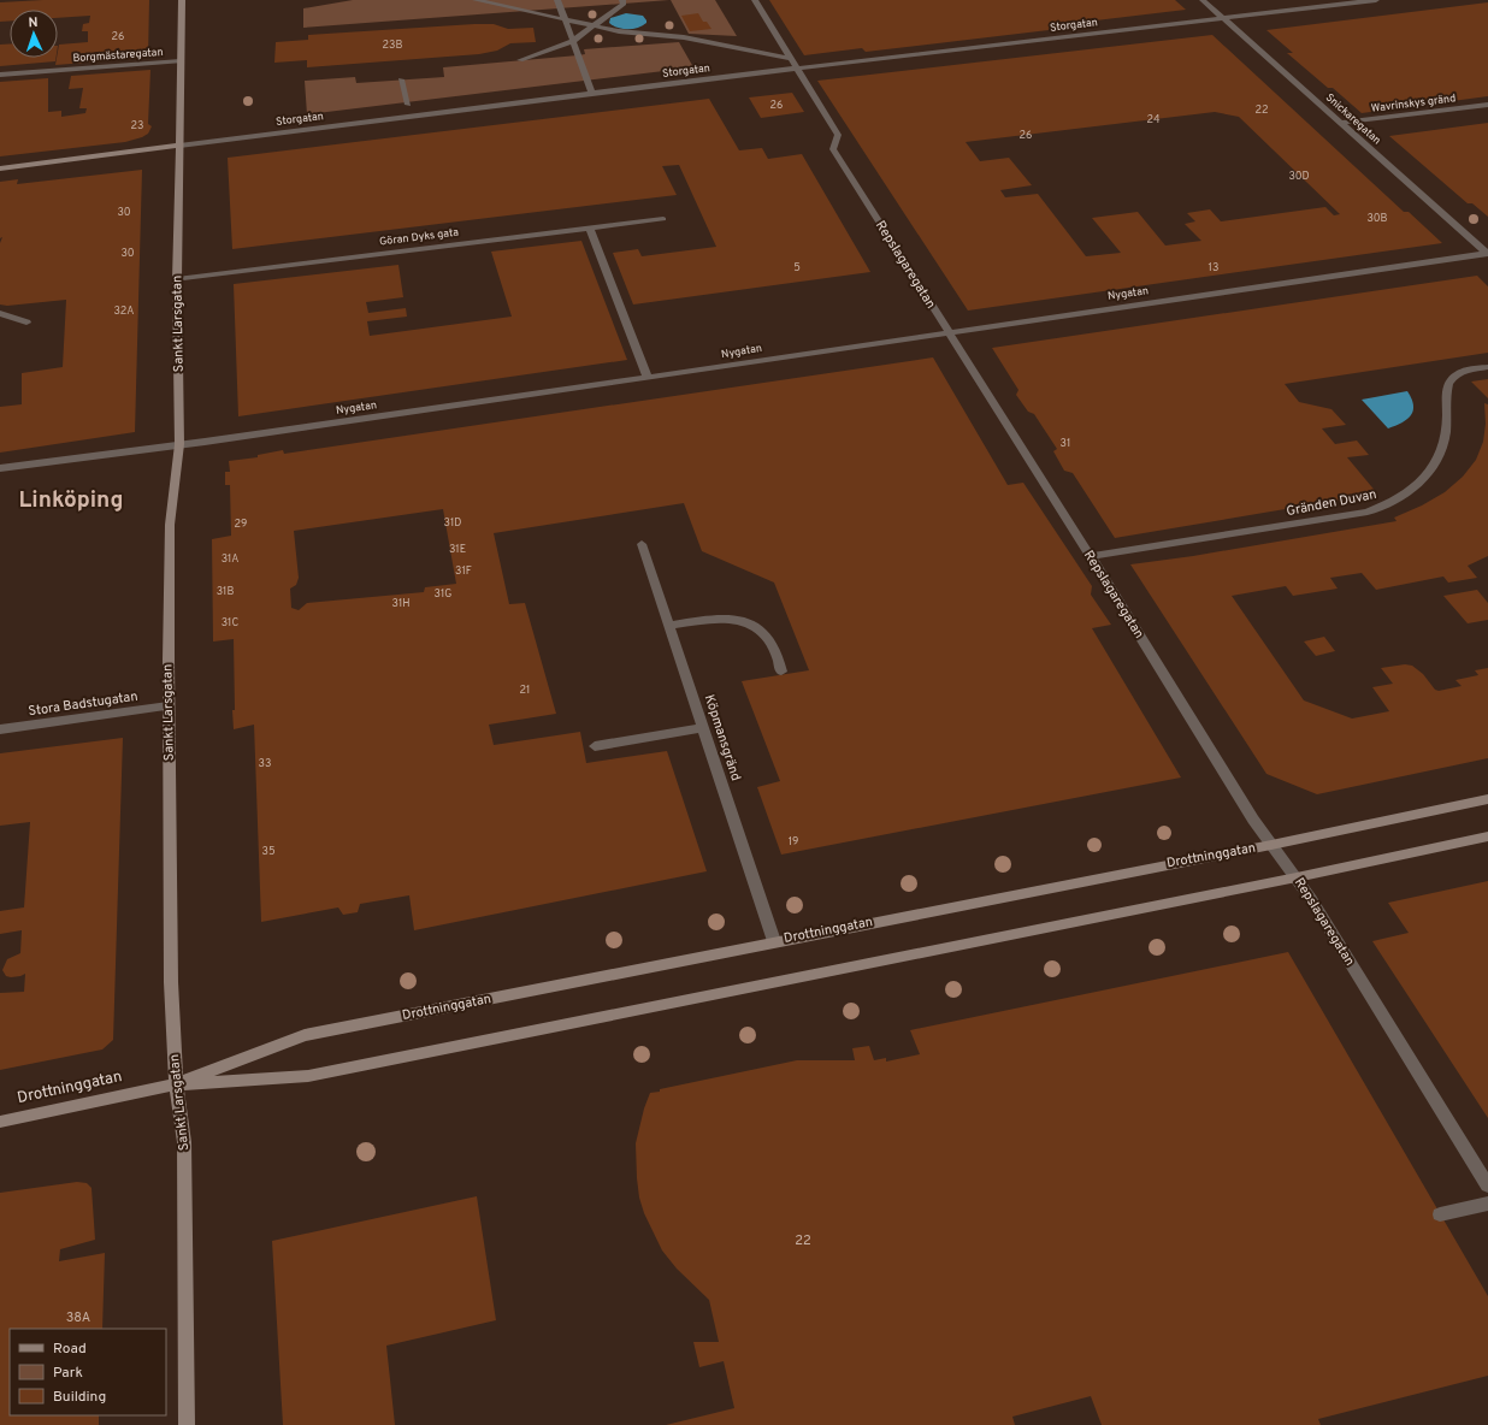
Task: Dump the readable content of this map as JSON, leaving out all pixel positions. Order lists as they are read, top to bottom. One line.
{"streets":{"main road":["Storgatan","Sankt Larsgatan","Drottninggatan"],"street":["Borgmästaregatan","Wavrinskys gränd","Snickaregatan","Göran Dyks gata","Repslagaregatan","Nygatan","Gränden Duvan","Stora Badstugatan","Köpmansgränd"]},"crossings":[["Storgatan","Snickaregatan"],["Storgatan","Repslagaregatan"],["Storgatan","Sankt Larsgatan"],["Borgmästaregatan","Sankt Larsgatan"],["Wavrinskys gränd","Snickaregatan"],["Snickaregatan","Nygatan"],["Göran Dyks gata","Sankt Larsgatan"],["Repslagaregatan","Nygatan"],["Repslagaregatan","Gränden Duvan"],["Repslagaregatan","Drottninggatan"],["Nygatan","Sankt Larsgatan"],["Sankt Larsgatan","Stora Badstugatan"],["Sankt Larsgatan","Drottninggatan"],["Köpmansgränd","Drottninggatan"]],"districts":["Linköping"],"house_numbers":["26","23B","26","22","24","23","26","30D","30","30B","30","5","13","32A","31","31D","29","31E","31A","31F","31B","31G","31H","31C","21","33","19","35","22","38A"],"legend":["Road","Park","Building"],"north":"top"}
